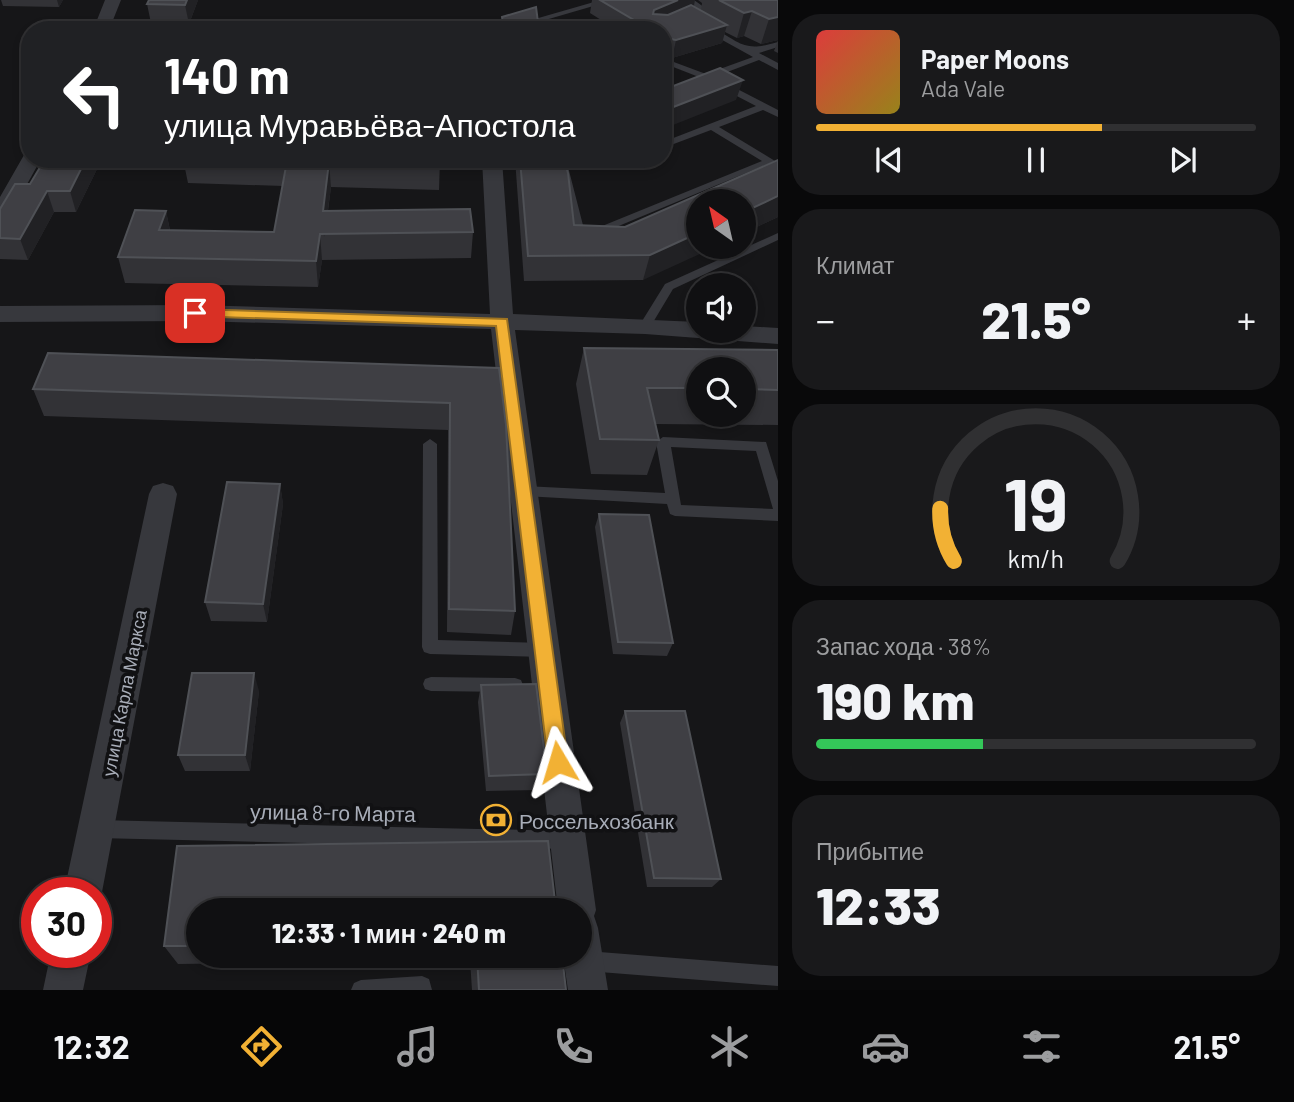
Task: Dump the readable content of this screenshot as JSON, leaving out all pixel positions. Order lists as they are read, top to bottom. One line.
{"streets":{"street":["улица Карла Маркса"],"lane":["улица 8-го Марта"]},"crossings":[["улица Карла Маркса","улица 8-го Марта"]],"places":{"bank":["Россельхозбанк"]},"north":"top left","page":{"turn":["140 m","улица Муравьёва-Апостола"],"song":["Paper Moons","Ada Vale"],"tile":["Климат",["Запас хода · 38%","190 km"],["Прибытие","12:33"]],"heat":["−","21.5°","+"],"limit":"30","trip":"12:33 · 1 мин · 240 m","tabs":["12:32","21.5°"],"gauge":["19","km/h"]}}
